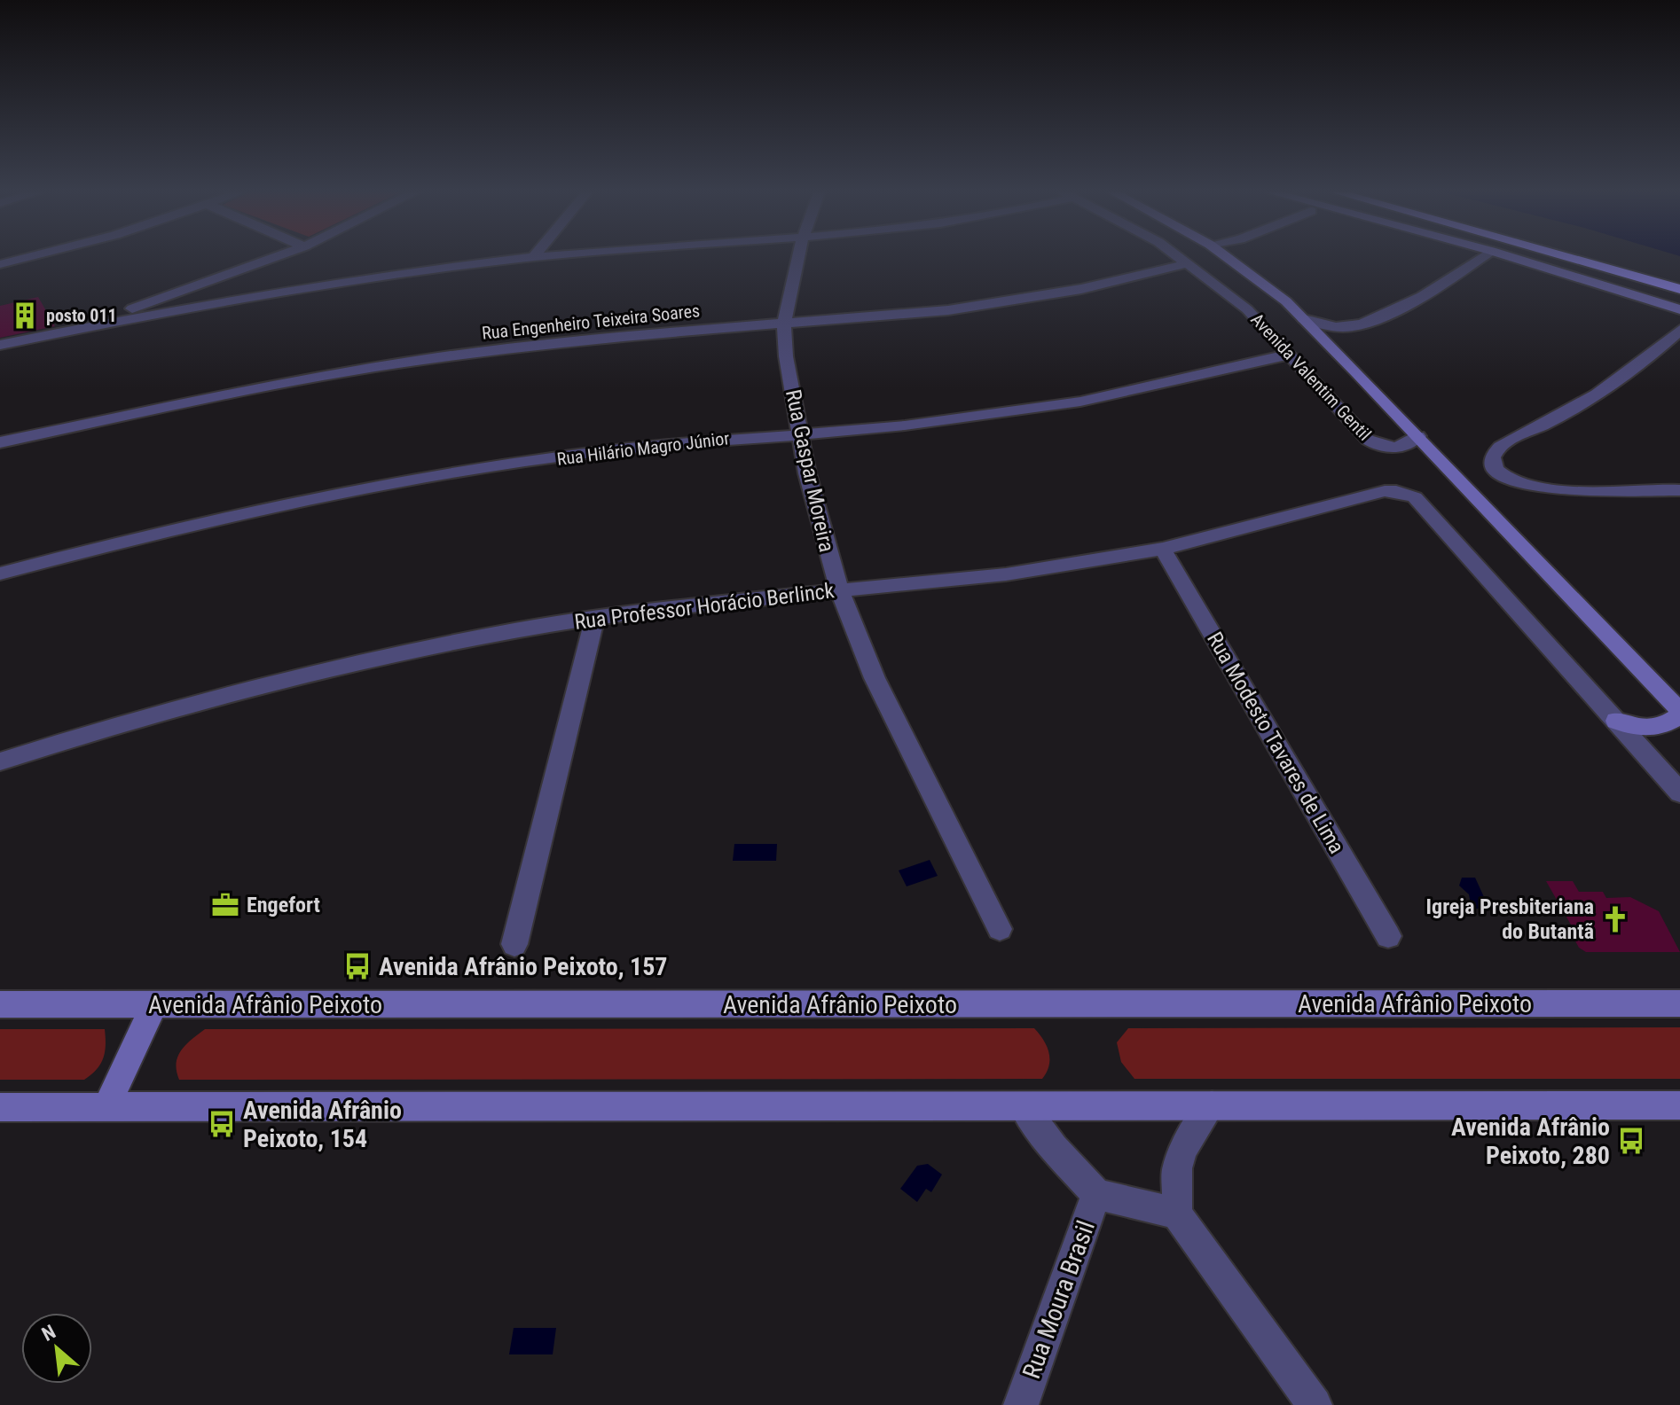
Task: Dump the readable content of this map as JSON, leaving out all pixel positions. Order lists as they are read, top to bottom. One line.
{"streets":{"main road":["Avenida Valentim Gentil","Avenida Afrânio Peixoto"],"street":["Rua Engenheiro Teixeira Soares","Rua Hilário Magro Júnior","Rua Gaspar Moreira","Rua Professor Horácio Berlinck","Rua Modesto Tavares de Lima","Rua Moura Brasil"]},"crossings":[["Rua Engenheiro Teixeira Soares","Avenida Valentim Gentil"],["Rua Engenheiro Teixeira Soares","Rua Gaspar Moreira"],["Avenida Valentim Gentil","Rua Hilário Magro Júnior"],["Rua Hilário Magro Júnior","Rua Gaspar Moreira"],["Rua Gaspar Moreira","Rua Professor Horácio Berlinck"],["Rua Professor Horácio Berlinck","Rua Modesto Tavares de Lima"]],"places":{"building":["posto 011"],"office":["Engefort"],"church":["Igreja Presbiteriana do Butantã"],"bus stop":["Avenida Afrânio Peixoto, 157","Avenida Afrânio Peixoto, 154","Avenida Afrânio Peixoto, 280"]},"north":"top left"}
